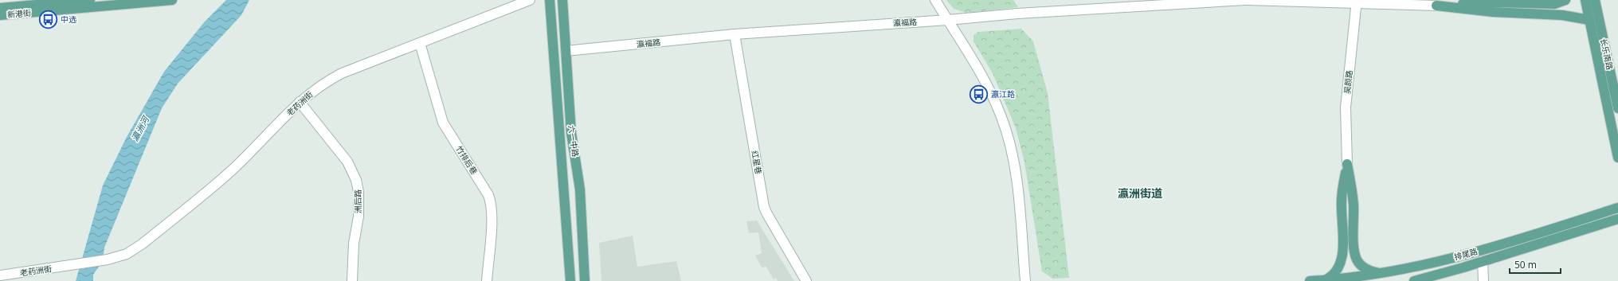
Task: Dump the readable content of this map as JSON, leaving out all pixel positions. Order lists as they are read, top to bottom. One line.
{"streets":{"main road":["新港街","长乐南路","六一中路","排尾路"],"street":["瀛福路","吴颜路","老药洲街","竹排后巷","红星巷","洲后路"]},"crossings":[["瀛福路","吴颜路"],["瀛福路","六一中路"],["瀛福路","红星巷"],["老药洲街","竹排后巷"],["老药洲街","洲后路"]],"districts":["瀛洲街道"],"water":["瀛洲河"],"places":{"bus stop":["中选","瀛江路"]},"scale_bar":"50 m"}
